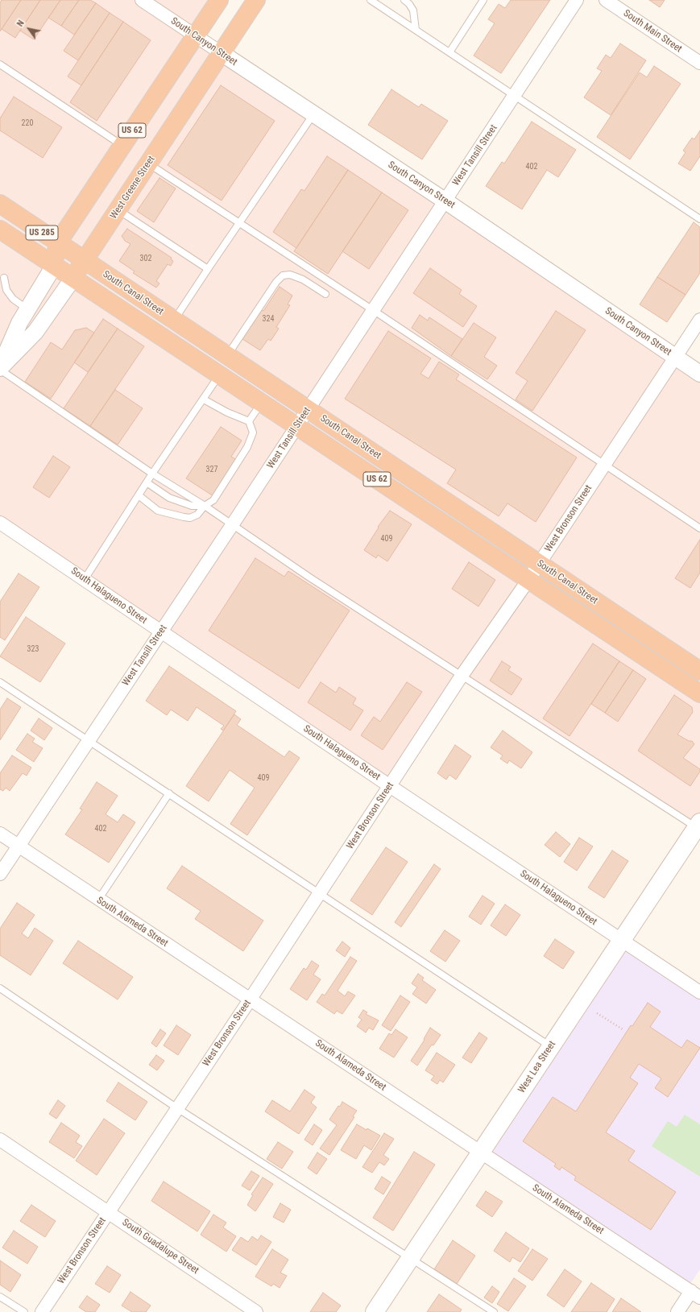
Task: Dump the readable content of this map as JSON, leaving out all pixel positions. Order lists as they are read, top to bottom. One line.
{"streets":{"highway":["US 62","West Greene Street","US 285","South Canal Street"],"main road":["West Lea Street"],"street":["South Main Street","South Canyon Street","West Tansill Street","West Bronson Street","South Halagueno Street","South Alameda Street","South Guadalupe Street"]},"crossings":[["South Canyon Street","US 62"],["South Canyon Street","West Tansill Street"],["South Canyon Street","West Greene Street"],["South Canyon Street","West Bronson Street"],["US 62","South Canal Street"],["West Tansill Street","South Canal Street"],["West Tansill Street","South Halagueno Street"],["West Tansill Street","South Alameda Street"],["West Greene Street","South Canal Street"],["South Canal Street","West Bronson Street"],["West Bronson Street","South Halagueno Street"],["West Bronson Street","South Alameda Street"],["West Bronson Street","South Guadalupe Street"],["South Halagueno Street","West Lea Street"],["South Alameda Street","West Lea Street"]],"house_numbers":["220","402","302","324","327","409","323","409","402"],"north":"top left"}
